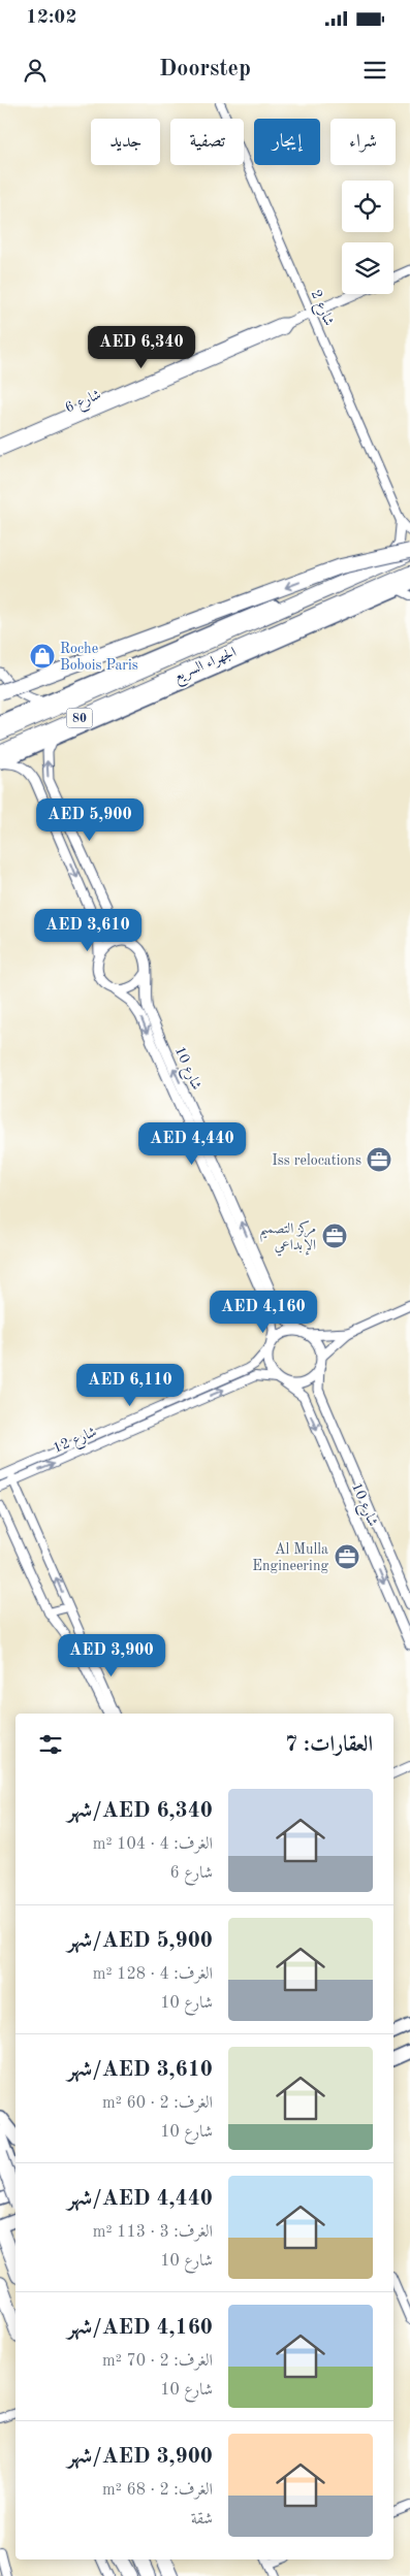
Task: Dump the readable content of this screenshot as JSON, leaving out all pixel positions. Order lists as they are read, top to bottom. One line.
{"streets":{"highway":["الجهراء السريع","80"],"street":["شارع 2","شارع 6","شارع 10","شارع 12"]},"crossings":[["شارع 2","شارع 6"],["شارع 10","شارع 12"]],"places":{"shop":["Roche Bobois Paris"],"office":["Iss relocations","مركز التصميم الإبداعي","Al Mulla Engineering"]},"page":{"status":"12:02","header":"Doorstep","chip":["شراء","إيجار","تصفية","جديد"],"price":["AED 6,340","AED 5,900","AED 3,610","AED 4,440","AED 4,160","AED 6,110","AED 3,900"],"heading":"العقارات: 7","list":[{"name":"AED 6,340/شهر","note":"الغرف: 4 · 104 m² · شارع 6"},{"name":"AED 5,900/شهر","note":"الغرف: 4 · 128 m² · شارع 10"},{"name":"AED 3,610/شهر","note":"الغرف: 2 · 60 m² · شارع 10"},{"name":"AED 4,440/شهر","note":"الغرف: 3 · 113 m² · شارع 10"},{"name":"AED 4,160/شهر","note":"الغرف: 2 · 70 m² · شارع 10"},{"name":"AED 3,900/شهر","note":"الغرف: 2 · 68 m² · شقة"}]}}
